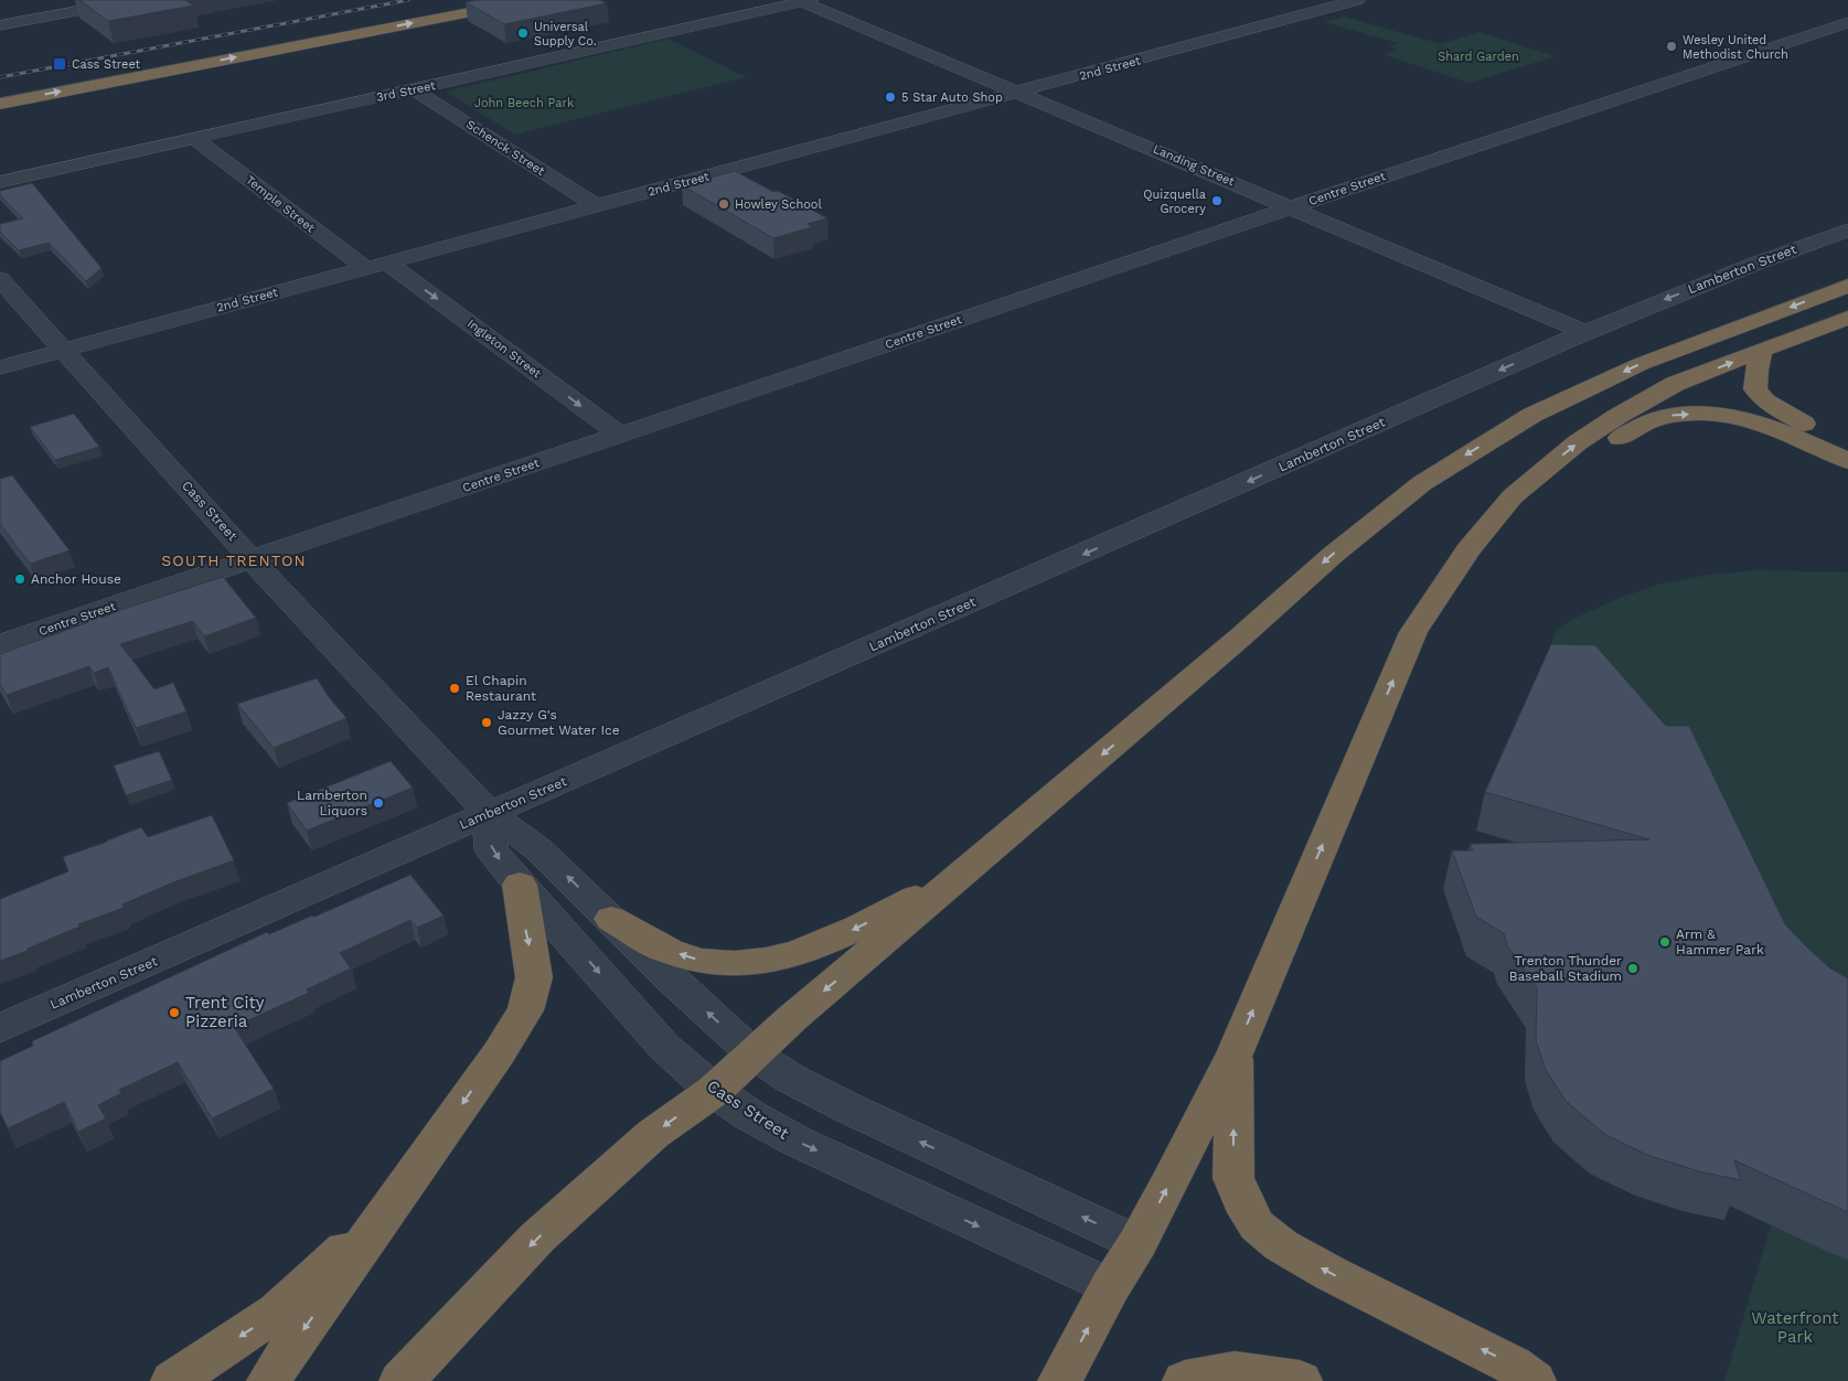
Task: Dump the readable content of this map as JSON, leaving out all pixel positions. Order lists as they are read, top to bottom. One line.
{"streets":{"street":["2nd Street","3rd Street","Schenck Street","Landing Street","Centre Street","Temple Street","Lamberton Street","Ingleton Street","Cass Street"]},"crossings":[["2nd Street","Schenck Street"],["2nd Street","Landing Street"],["2nd Street","Temple Street"],["2nd Street","Ingleton Street"],["2nd Street","Cass Street"],["3rd Street","Schenck Street"],["3rd Street","Landing Street"],["3rd Street","Temple Street"],["Landing Street","Centre Street"],["Landing Street","Lamberton Street"],["Centre Street","Ingleton Street"],["Centre Street","Cass Street"],["Lamberton Street","Cass Street"]],"one_way":["Lamberton Street","Ingleton Street"],"districts":["SOUTH TRENTON"],"parks":["Shard Garden","John Beech Park","Waterfront Park"],"places":{"other":["Universal Supply Co.","Wesley United Methodist Church","5 Star Auto Shop","Quizquella Grocery","Howley School","Anchor House","El Chapin Restaurant","Jazzy G's Gourmet Water Ice","Lamberton Liquors","Arm & Hammer Park","Trenton Thunder Baseball Stadium","Trent City Pizzeria"],"transit":["Cass Street"]}}
